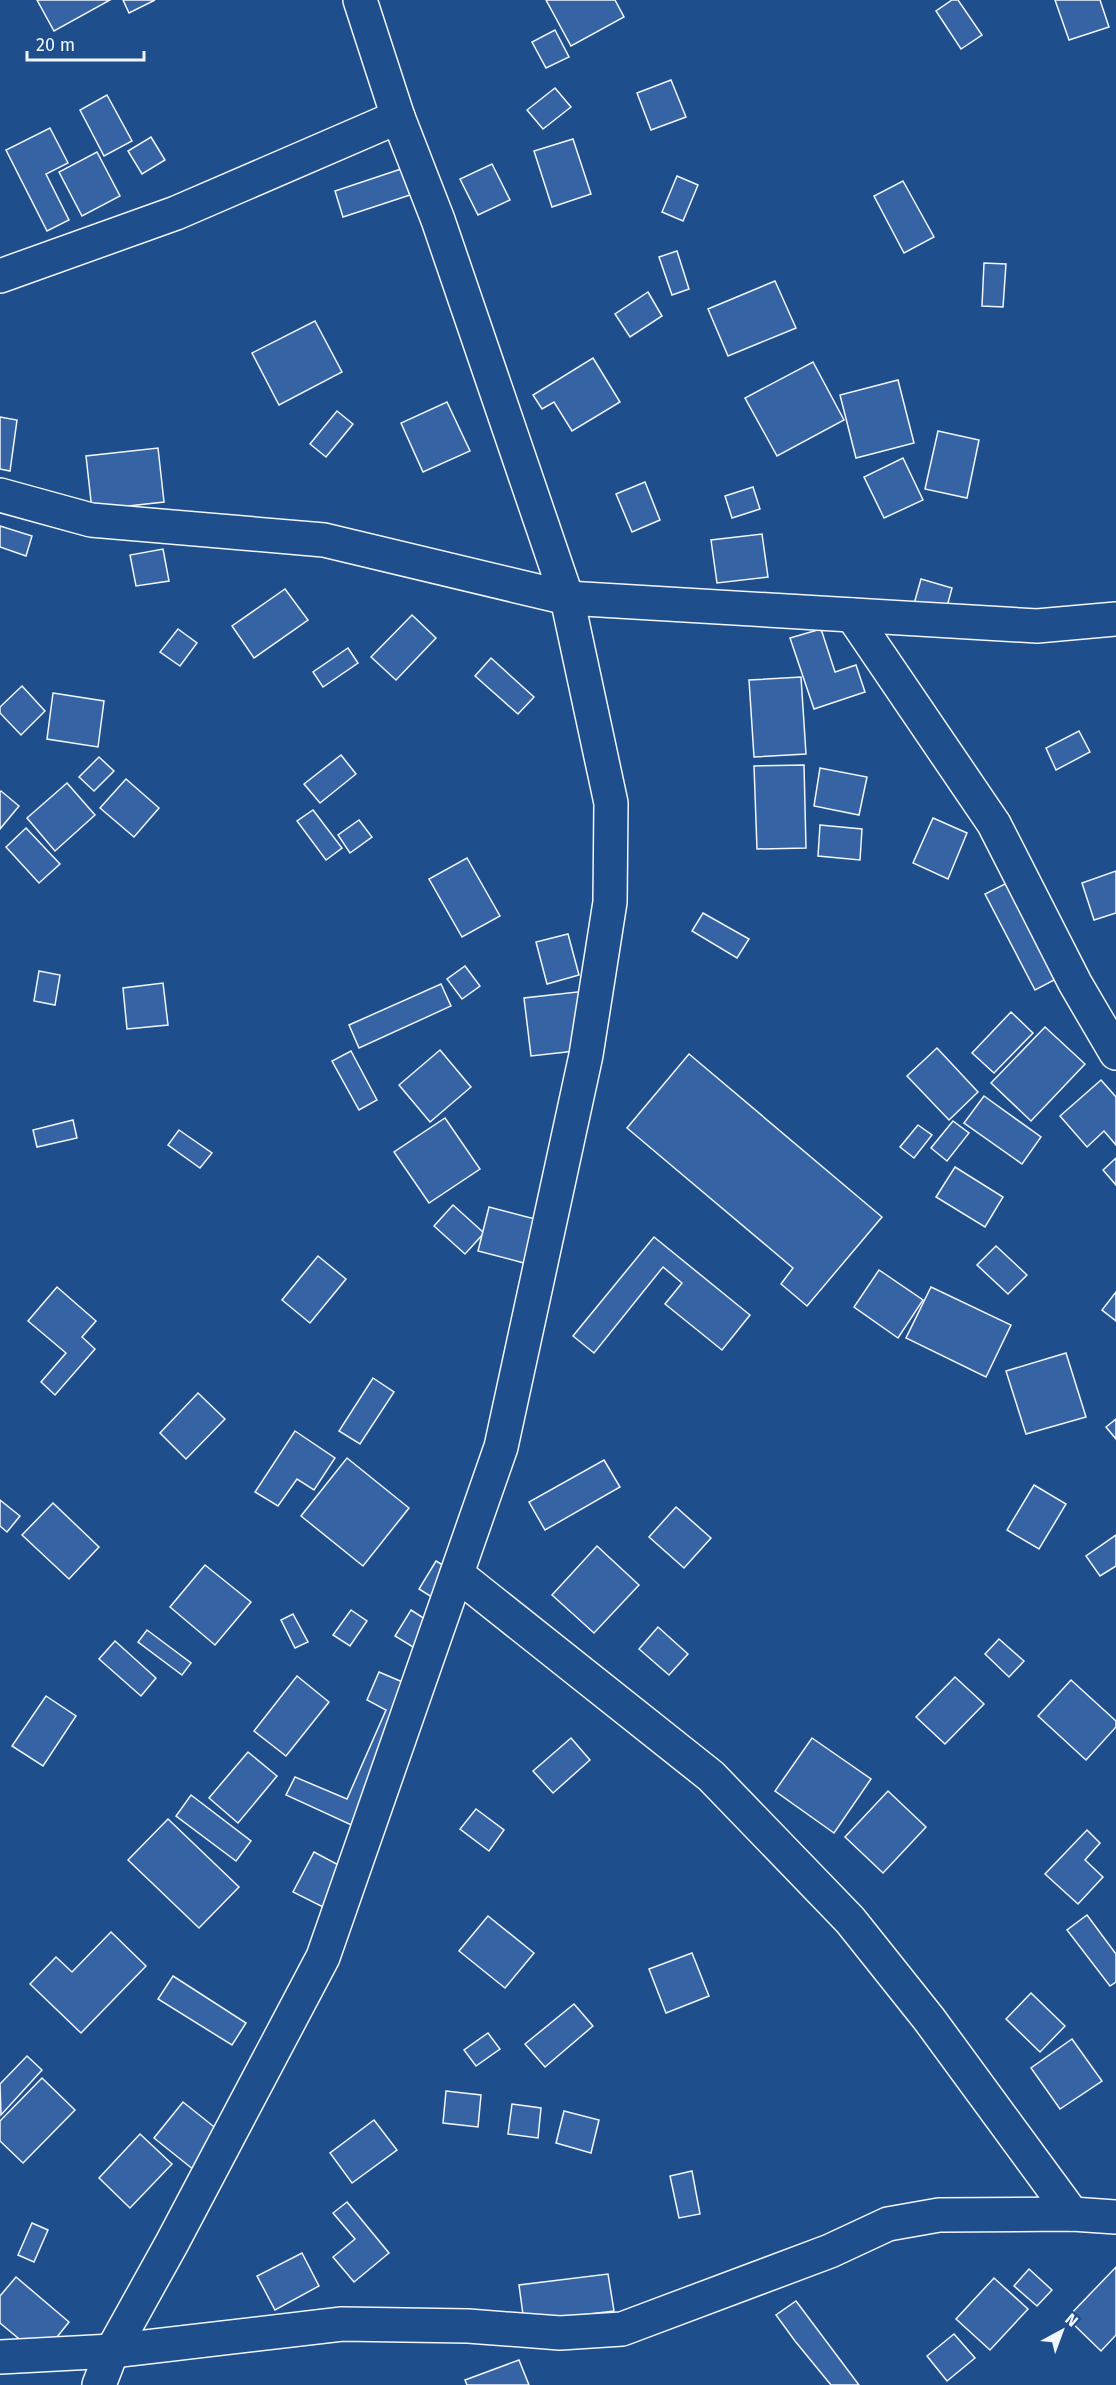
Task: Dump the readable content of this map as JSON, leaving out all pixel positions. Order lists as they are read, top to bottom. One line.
{"scale_bar":"20 m","north":"top right"}
